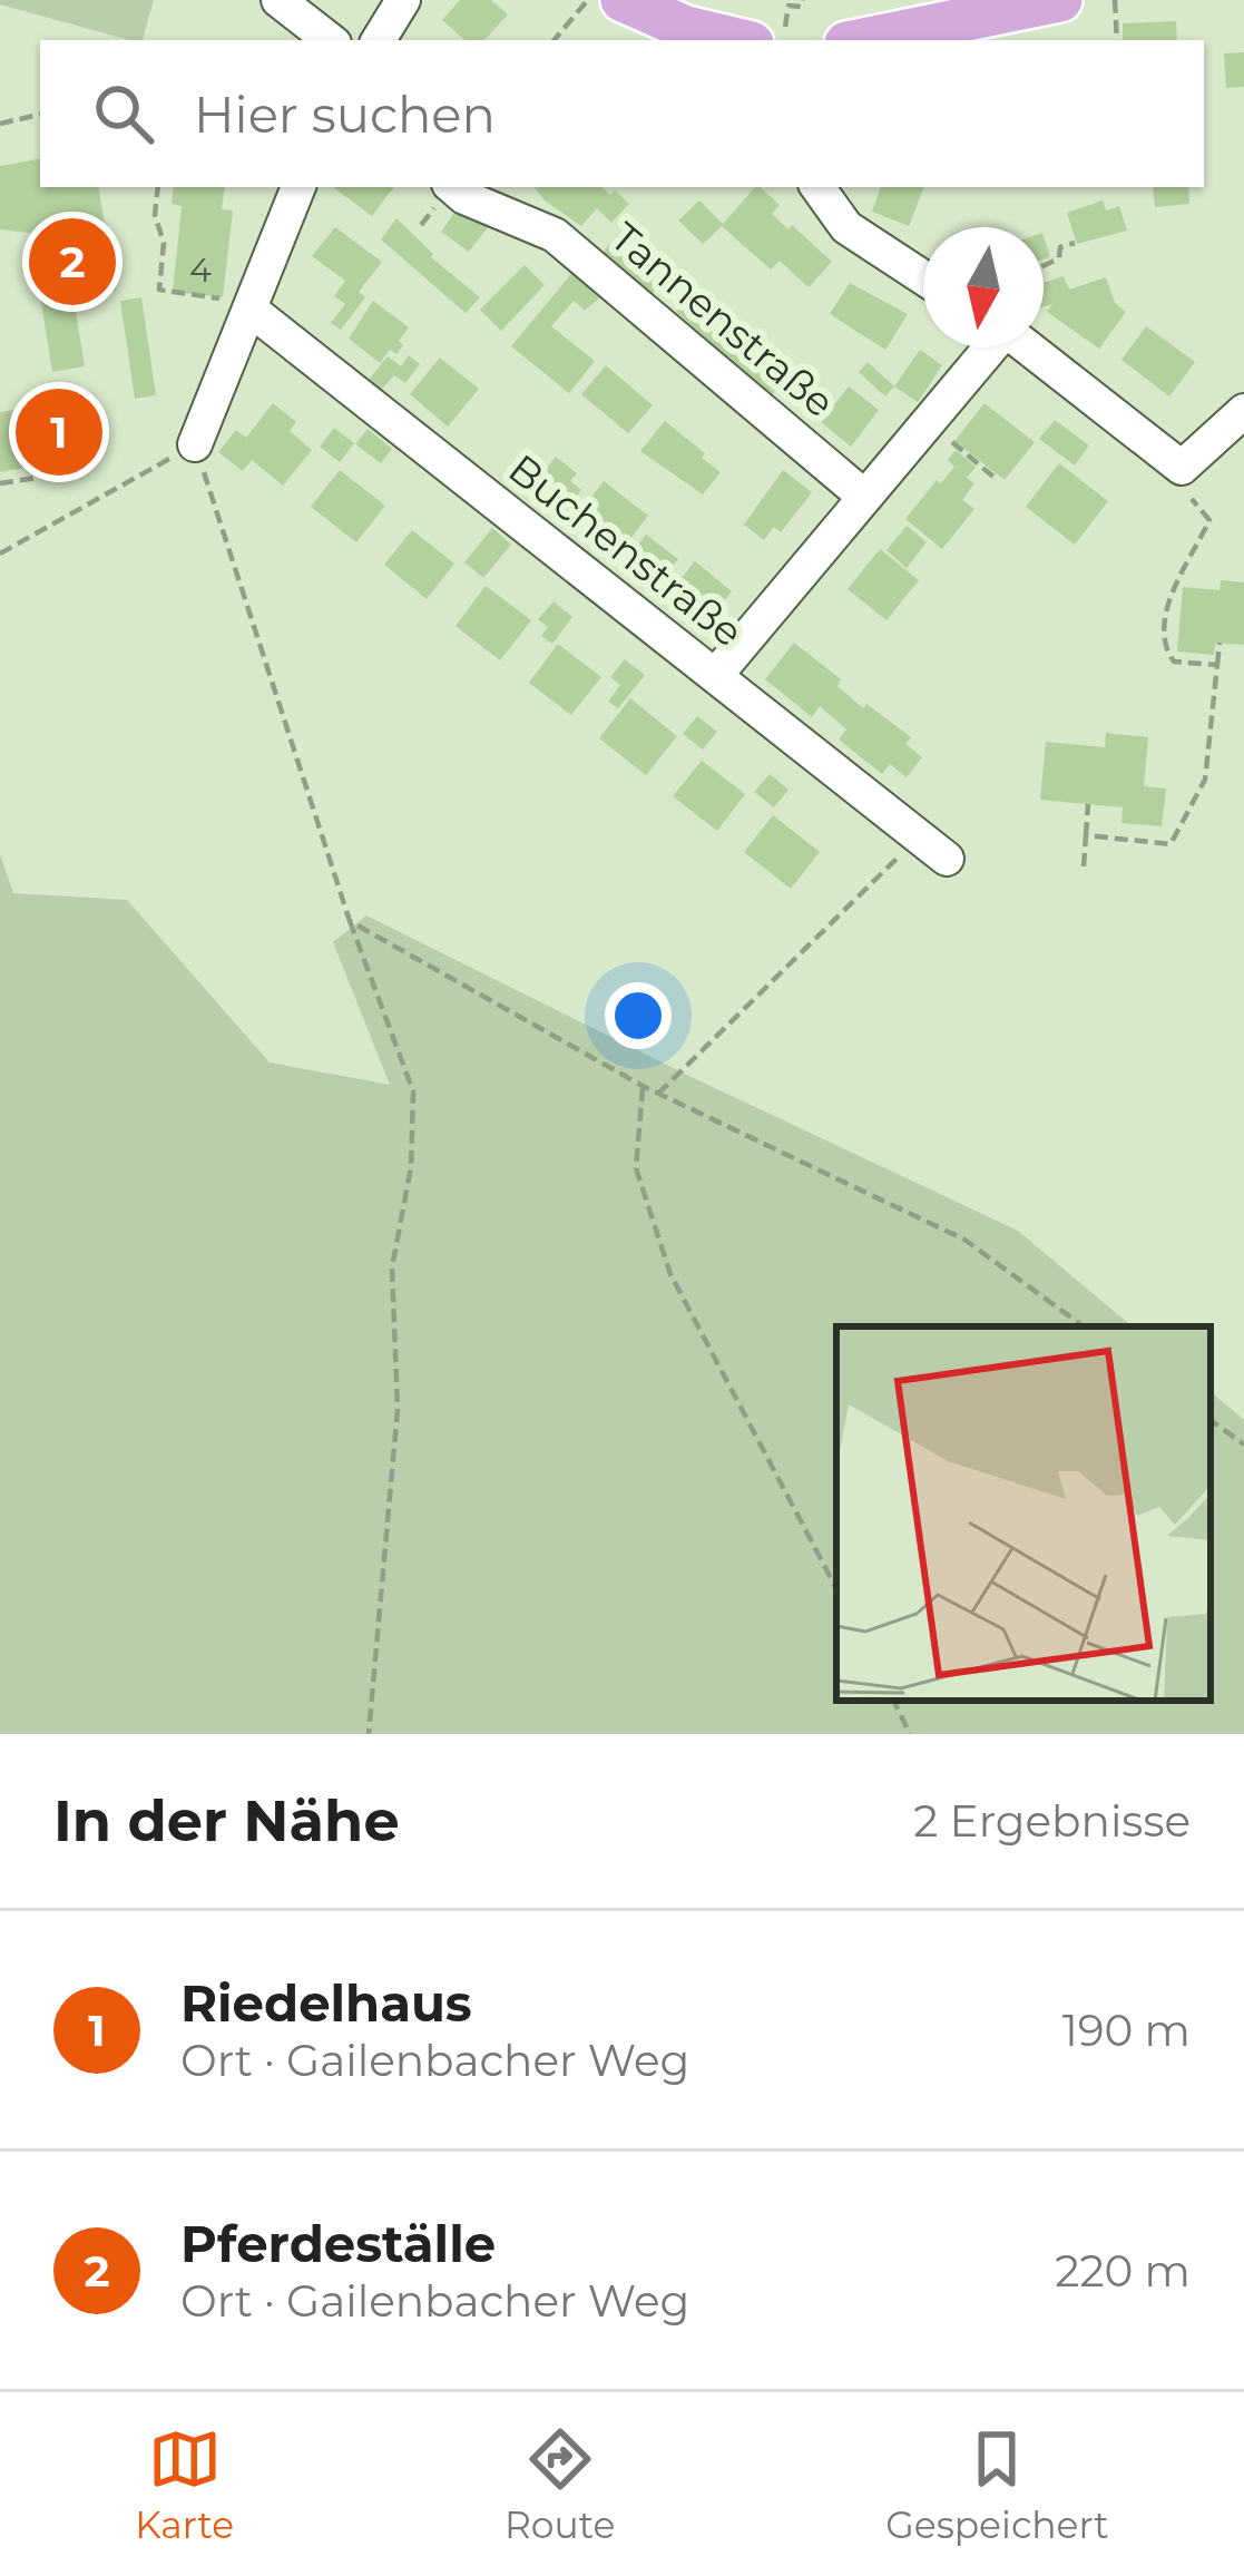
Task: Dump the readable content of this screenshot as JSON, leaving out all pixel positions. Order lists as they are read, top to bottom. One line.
{"streets":{"street":["Tannenstraße","Buchenstraße"]},"house_numbers":["4"],"north":"bottom","page":{"search":"Hier suchen","pins":["2","1"],"heading":["In der Nähe","2 Ergebnisse"],"list":[{"mark":"1","name":"Riedelhaus","note":"Ort · Gailenbacher Weg","value":"190 m"},{"mark":"2","name":"Pferdeställe","note":"Ort · Gailenbacher Weg","value":"220 m"}],"nav":["Karte","Route","Gespeichert"]}}
